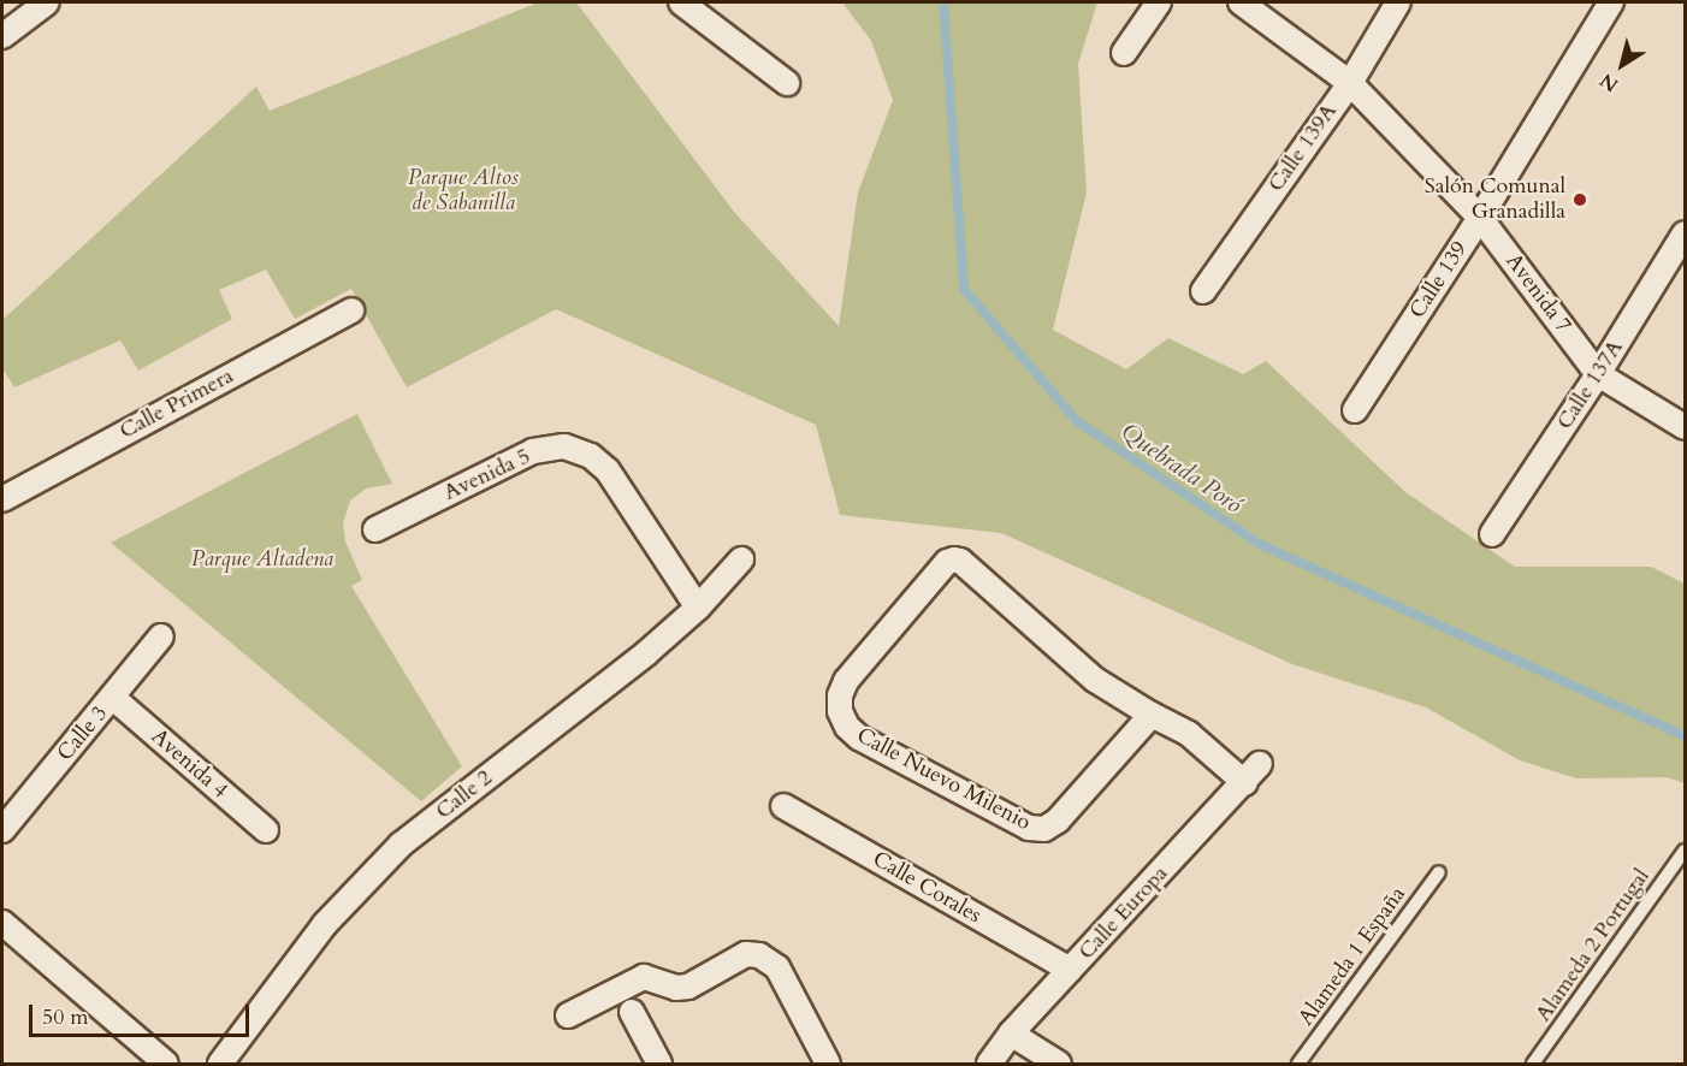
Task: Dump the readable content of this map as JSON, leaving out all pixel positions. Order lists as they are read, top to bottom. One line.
{"streets":{"street":["Calle 139A","Calle 139","Avenida 7","Calle 137A","Calle Primera","Avenida 5","Calle 3","Avenida 4","Calle Nuevo Milenio","Calle 2","Calle Corales","Calle Europa"],"lane":["Alameda 2 Portugal","Alameda 1 España"]},"crossings":[["Calle 139A","Avenida 7"],["Calle 139","Avenida 7"],["Avenida 7","Calle 137A"],["Avenida 5","Calle 2"],["Calle 3","Avenida 4"],["Calle Nuevo Milenio","Calle Europa"],["Calle Corales","Calle Europa"]],"water":["Quebrada Poró"],"parks":["Parque Altos de Sabanilla","Parque Altadena"],"places":["Salón Comunal Granadilla"],"scale_bar":"50 m","north":"bottom left"}
